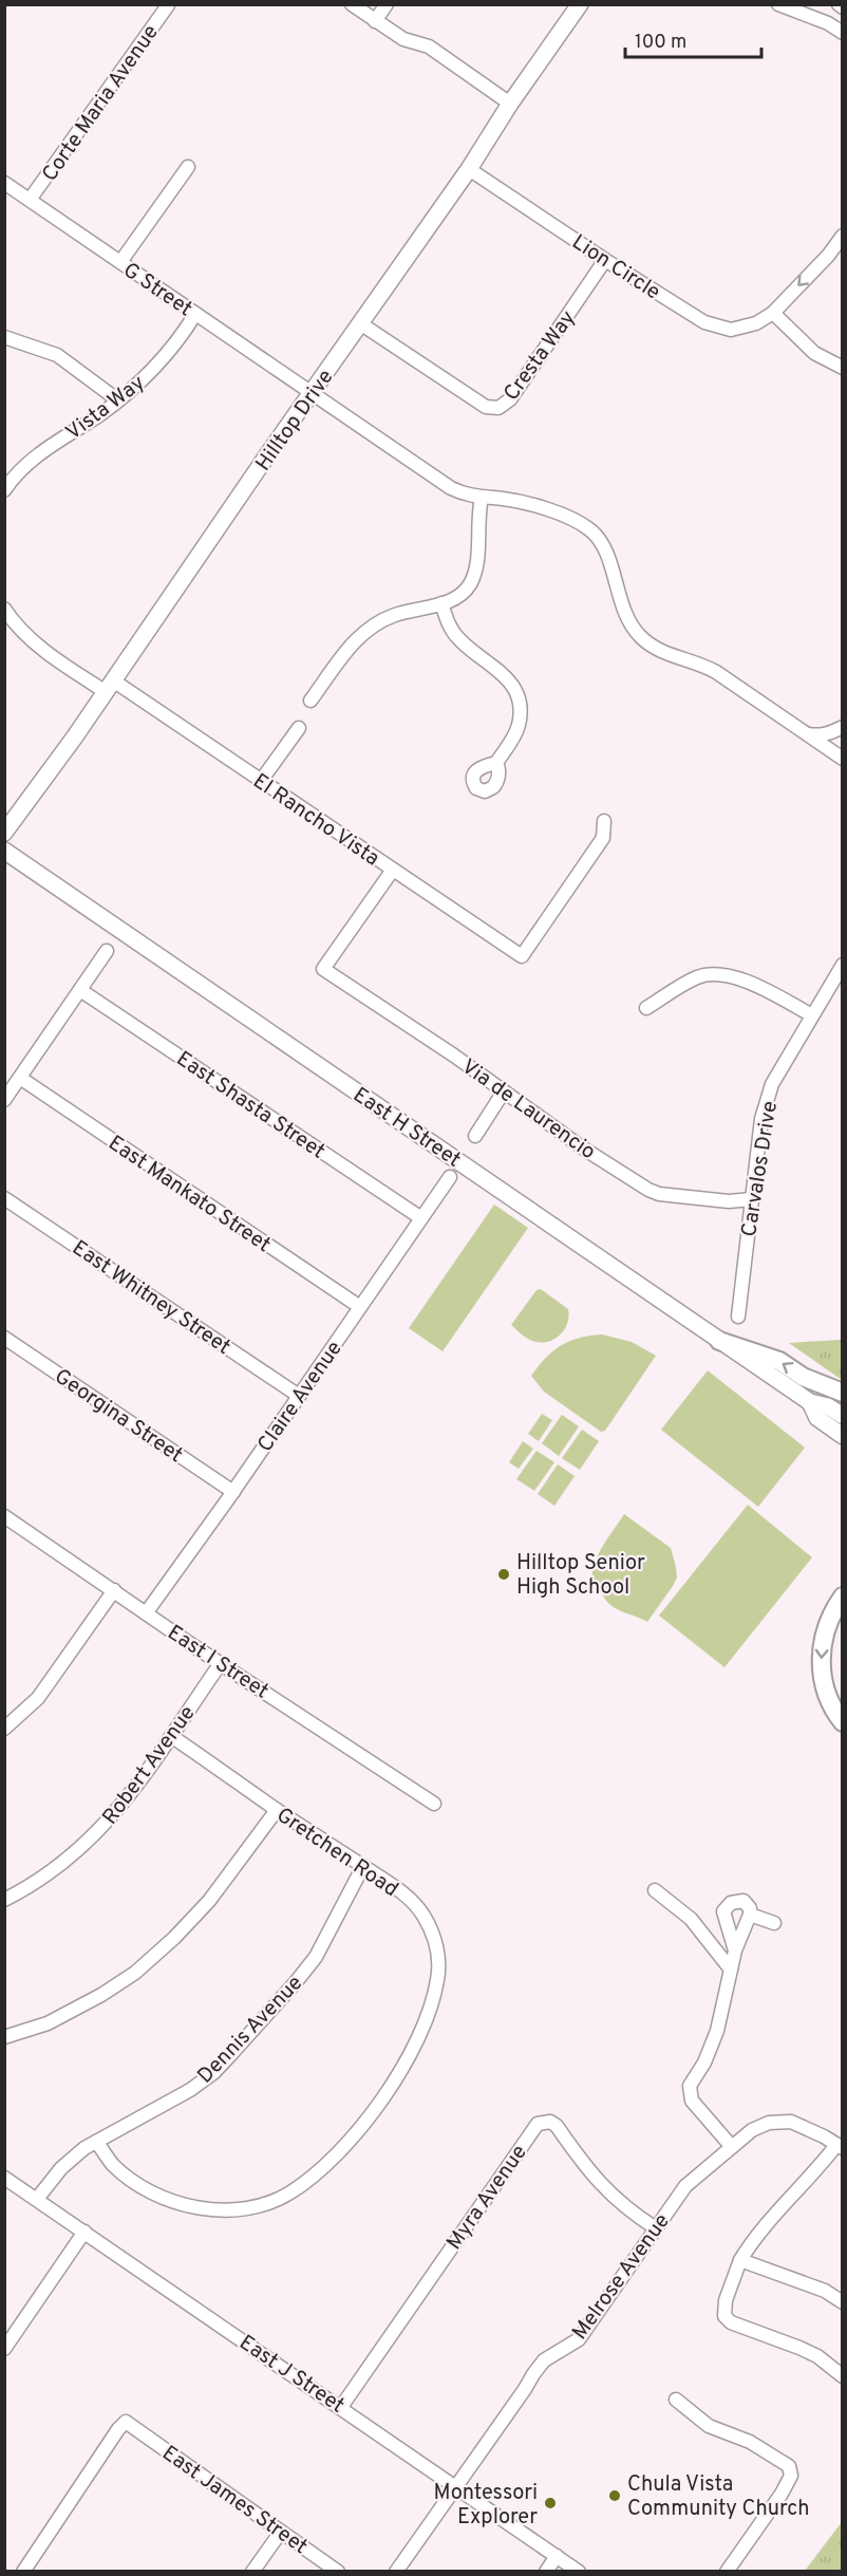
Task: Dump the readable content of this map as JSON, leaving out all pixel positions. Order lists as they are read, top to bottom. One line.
{"streets":{"main road":["Hilltop Drive","East H Street"],"street":["Corte Maria Avenue","Lion Circle","G Street","Cresta Way","Vista Way","El Rancho Vista","East Shasta Street","Via de Laurencio","Carvalos Drive","East Mankato Street","East Whitney Street","Claire Avenue","Georgina Street","East I Street","Robert Avenue","Gretchen Road","Dennis Avenue","Myra Avenue","Melrose Avenue","East J Street","East James Street"]},"crossings":[["Corte Maria Avenue","G Street"],["Lion Circle","Cresta Way"],["Lion Circle","Hilltop Drive"],["G Street","Vista Way"],["G Street","Hilltop Drive"],["Cresta Way","Hilltop Drive"],["Hilltop Drive","El Rancho Vista"],["El Rancho Vista","Via de Laurencio"],["East Shasta Street","Claire Avenue"],["Via de Laurencio","Carvalos Drive"],["East Mankato Street","Claire Avenue"],["East Whitney Street","Claire Avenue"],["Claire Avenue","Georgina Street"],["Claire Avenue","East I Street"],["East I Street","Robert Avenue"],["Robert Avenue","Gretchen Road"],["Gretchen Road","Dennis Avenue"],["Dennis Avenue","East J Street"],["Myra Avenue","Melrose Avenue"],["Myra Avenue","East J Street"],["Melrose Avenue","East J Street"]],"places":["Hilltop Senior High School","Chula Vista Community Church","Montessori Explorer"],"scale_bar":"100 m"}
